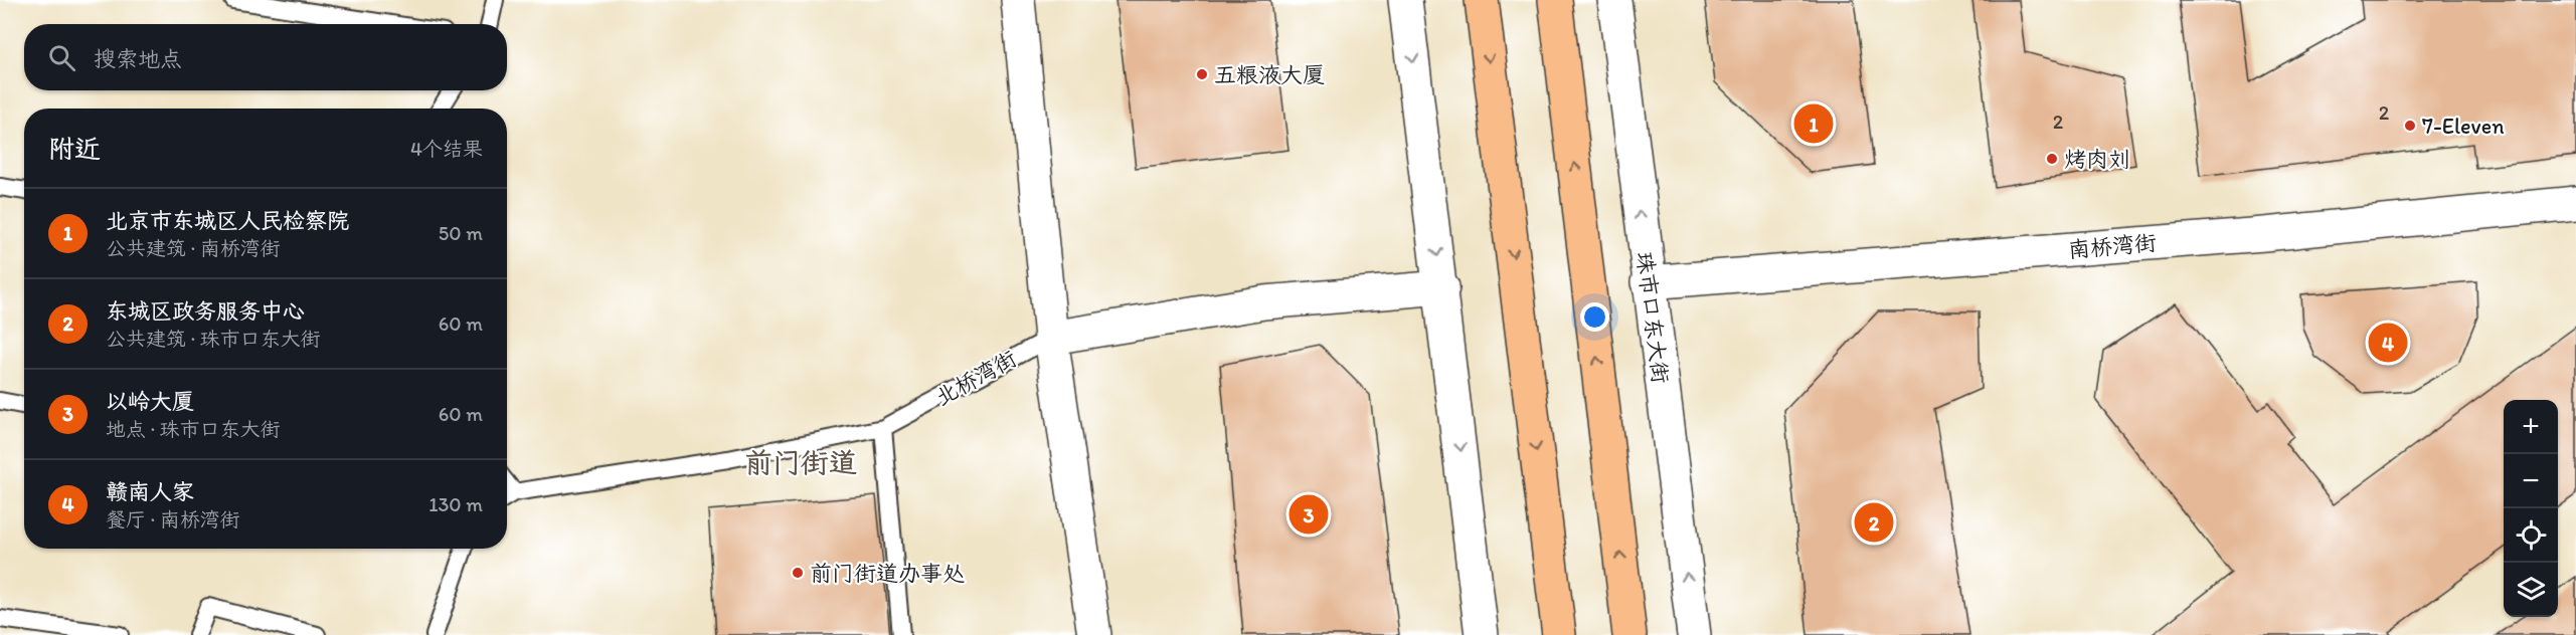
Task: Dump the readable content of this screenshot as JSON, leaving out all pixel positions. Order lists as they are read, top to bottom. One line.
{"streets":{"street":["南桥湾街","珠市口东大街","北桥湾街"]},"crossings":[["南桥湾街","珠市口东大街"]],"districts":["前门街道"],"places":["五粮液大厦","7-Eleven","烤肉刘","前门街道办事处"],"house_numbers":["2","2"],"page":{"search":"搜索地点","pins":["1","4","3","2"],"heading":["附近","4个结果"],"list":[{"mark":"1","name":"北京市东城区人民检察院","note":"公共建筑 · 南桥湾街","value":"50 m"},{"mark":"2","name":"东城区政务服务中心","note":"公共建筑 · 珠市口东大街","value":"60 m"},{"mark":"3","name":"以岭大厦","note":"地点 · 珠市口东大街","value":"60 m"},{"mark":"4","name":"赣南人家","note":"餐厅 · 南桥湾街","value":"130 m"}],"map_buttons":["+","−"]}}
